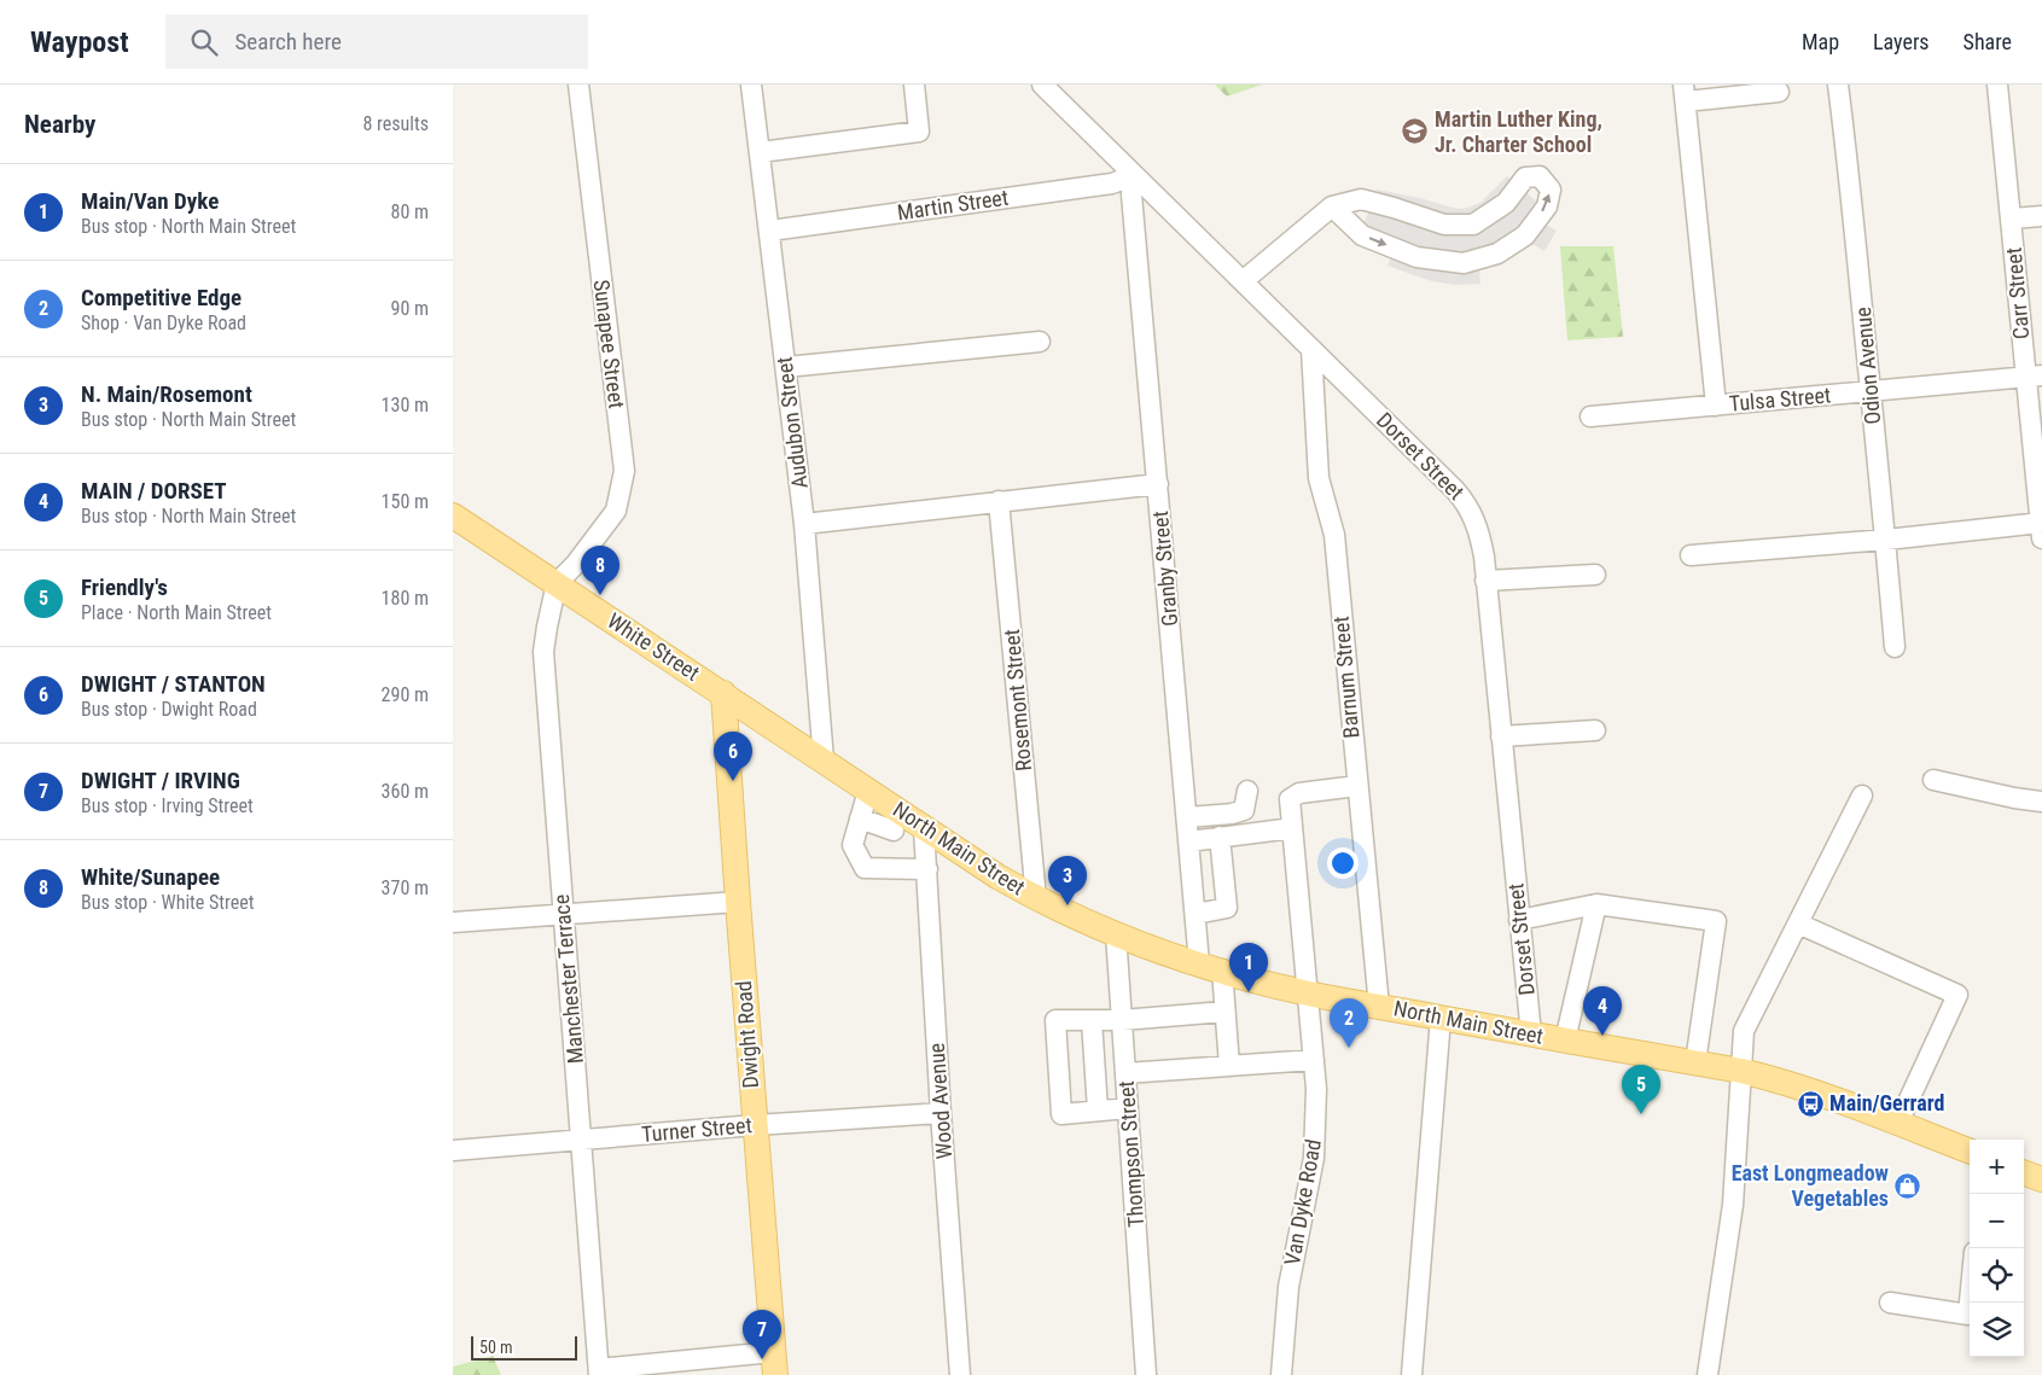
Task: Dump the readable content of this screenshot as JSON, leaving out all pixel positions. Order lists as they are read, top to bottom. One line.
{"streets":{"main road":["White Street","North Main Street","Dwight Road"],"street":["Martin Street","Carr Street","Sunapee Street","Odion Avenue","Tulsa Street","Audubon Street","Dorset Street","Granby Street","Barnum Street","Rosemont Street","Manchester Terrace","Wood Avenue","Turner Street","Thompson Street","Van Dyke Road"]},"crossings":[["Martin Street","Audubon Street"],["Martin Street","Dorset Street"],["Martin Street","Granby Street"],["Carr Street","Tulsa Street"],["Sunapee Street","White Street"],["Sunapee Street","Manchester Terrace"],["Odion Avenue","Tulsa Street"],["Audubon Street","White Street"],["Audubon Street","North Main Street"],["Dorset Street","Granby Street"],["Dorset Street","Barnum Street"],["Dorset Street","North Main Street"],["Granby Street","North Main Street"],["White Street","North Main Street"],["White Street","Manchester Terrace"],["White Street","Dwight Road"],["Barnum Street","North Main Street"],["Barnum Street","Van Dyke Road"],["Rosemont Street","North Main Street"],["North Main Street","Wood Avenue"],["North Main Street","Thompson Street"],["North Main Street","Van Dyke Road"],["Manchester Terrace","Turner Street"],["Dwight Road","Turner Street"],["Wood Avenue","Turner Street"]],"places":{"school or university":["Martin Luther King, Jr. Charter School"],"bus stop":["Main/Gerrard"],"shop":["East Longmeadow Vegetables"]},"scale_bar":"50 m","page":{"header":"Waypost","search":"Search here","nav":["Map","Layers","Share"],"heading":["Nearby","8 results"],"list":[{"mark":"1","name":"Main/Van Dyke","note":"Bus stop · North Main Street","value":"80 m"},{"mark":"2","name":"Competitive Edge","note":"Shop · Van Dyke Road","value":"90 m"},{"mark":"3","name":"N. Main/Rosemont","note":"Bus stop · North Main Street","value":"130 m"},{"mark":"4","name":"MAIN / DORSET","note":"Bus stop · North Main Street","value":"150 m"},{"mark":"5","name":"Friendly's","note":"Place · North Main Street","value":"180 m"},{"mark":"6","name":"DWIGHT / STANTON","note":"Bus stop · Dwight Road","value":"290 m"},{"mark":"7","name":"DWIGHT / IRVING","note":"Bus stop · Irving Street","value":"360 m"},{"mark":"8","name":"White/Sunapee","note":"Bus stop · White Street","value":"370 m"}],"pins":["8","6","3","1","4","2","5","7"],"map_buttons":["+","−"],"scale":"50 m"}}
